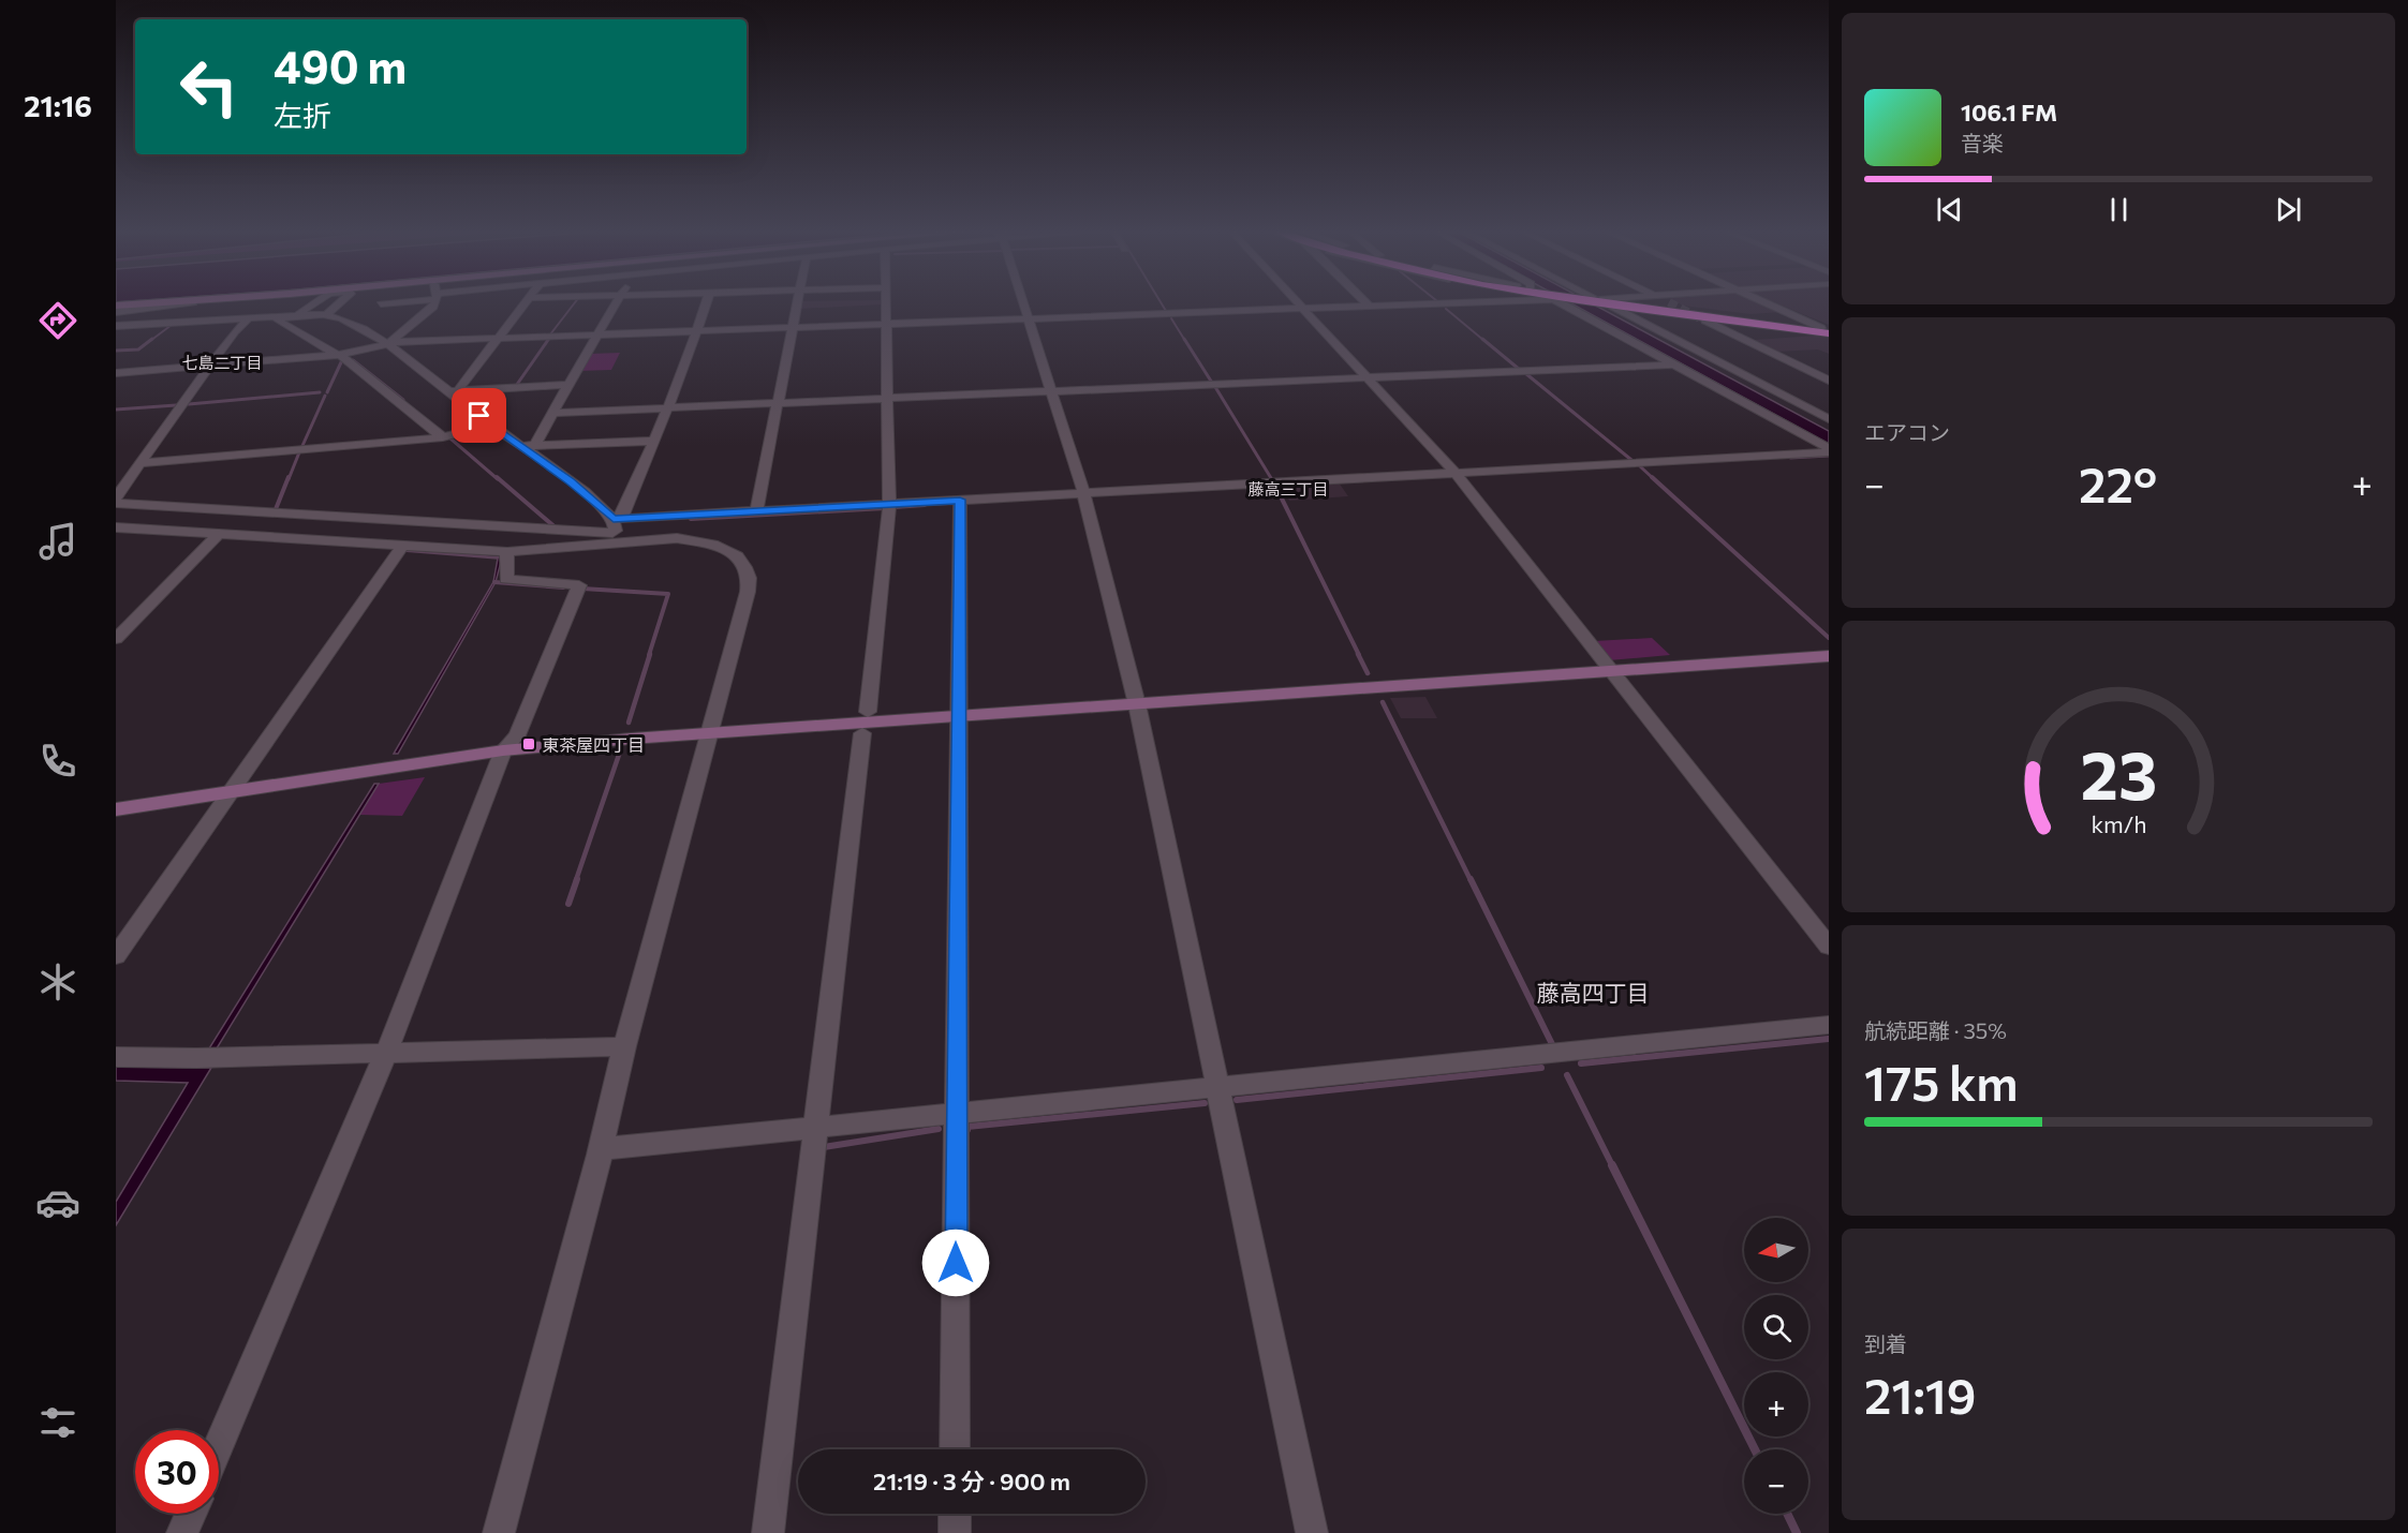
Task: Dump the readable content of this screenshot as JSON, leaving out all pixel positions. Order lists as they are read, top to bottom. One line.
{"districts":["七島二丁目","藤高三丁目","藤高四丁目"],"places":{"transit":["東茶屋四丁目"]},"north":"left","page":{"tabs":"21:16","turn":["490 m","左折"],"song":["106.1 FM","音楽"],"tile":["エアコン",["航続距離 · 35%","175 km"],["到着","21:19"]],"heat":["−","22°","+"],"map_buttons":["+","−"],"limit":"30","trip":"21:19 · 3 分 · 900 m","gauge":["23","km/h"]}}
